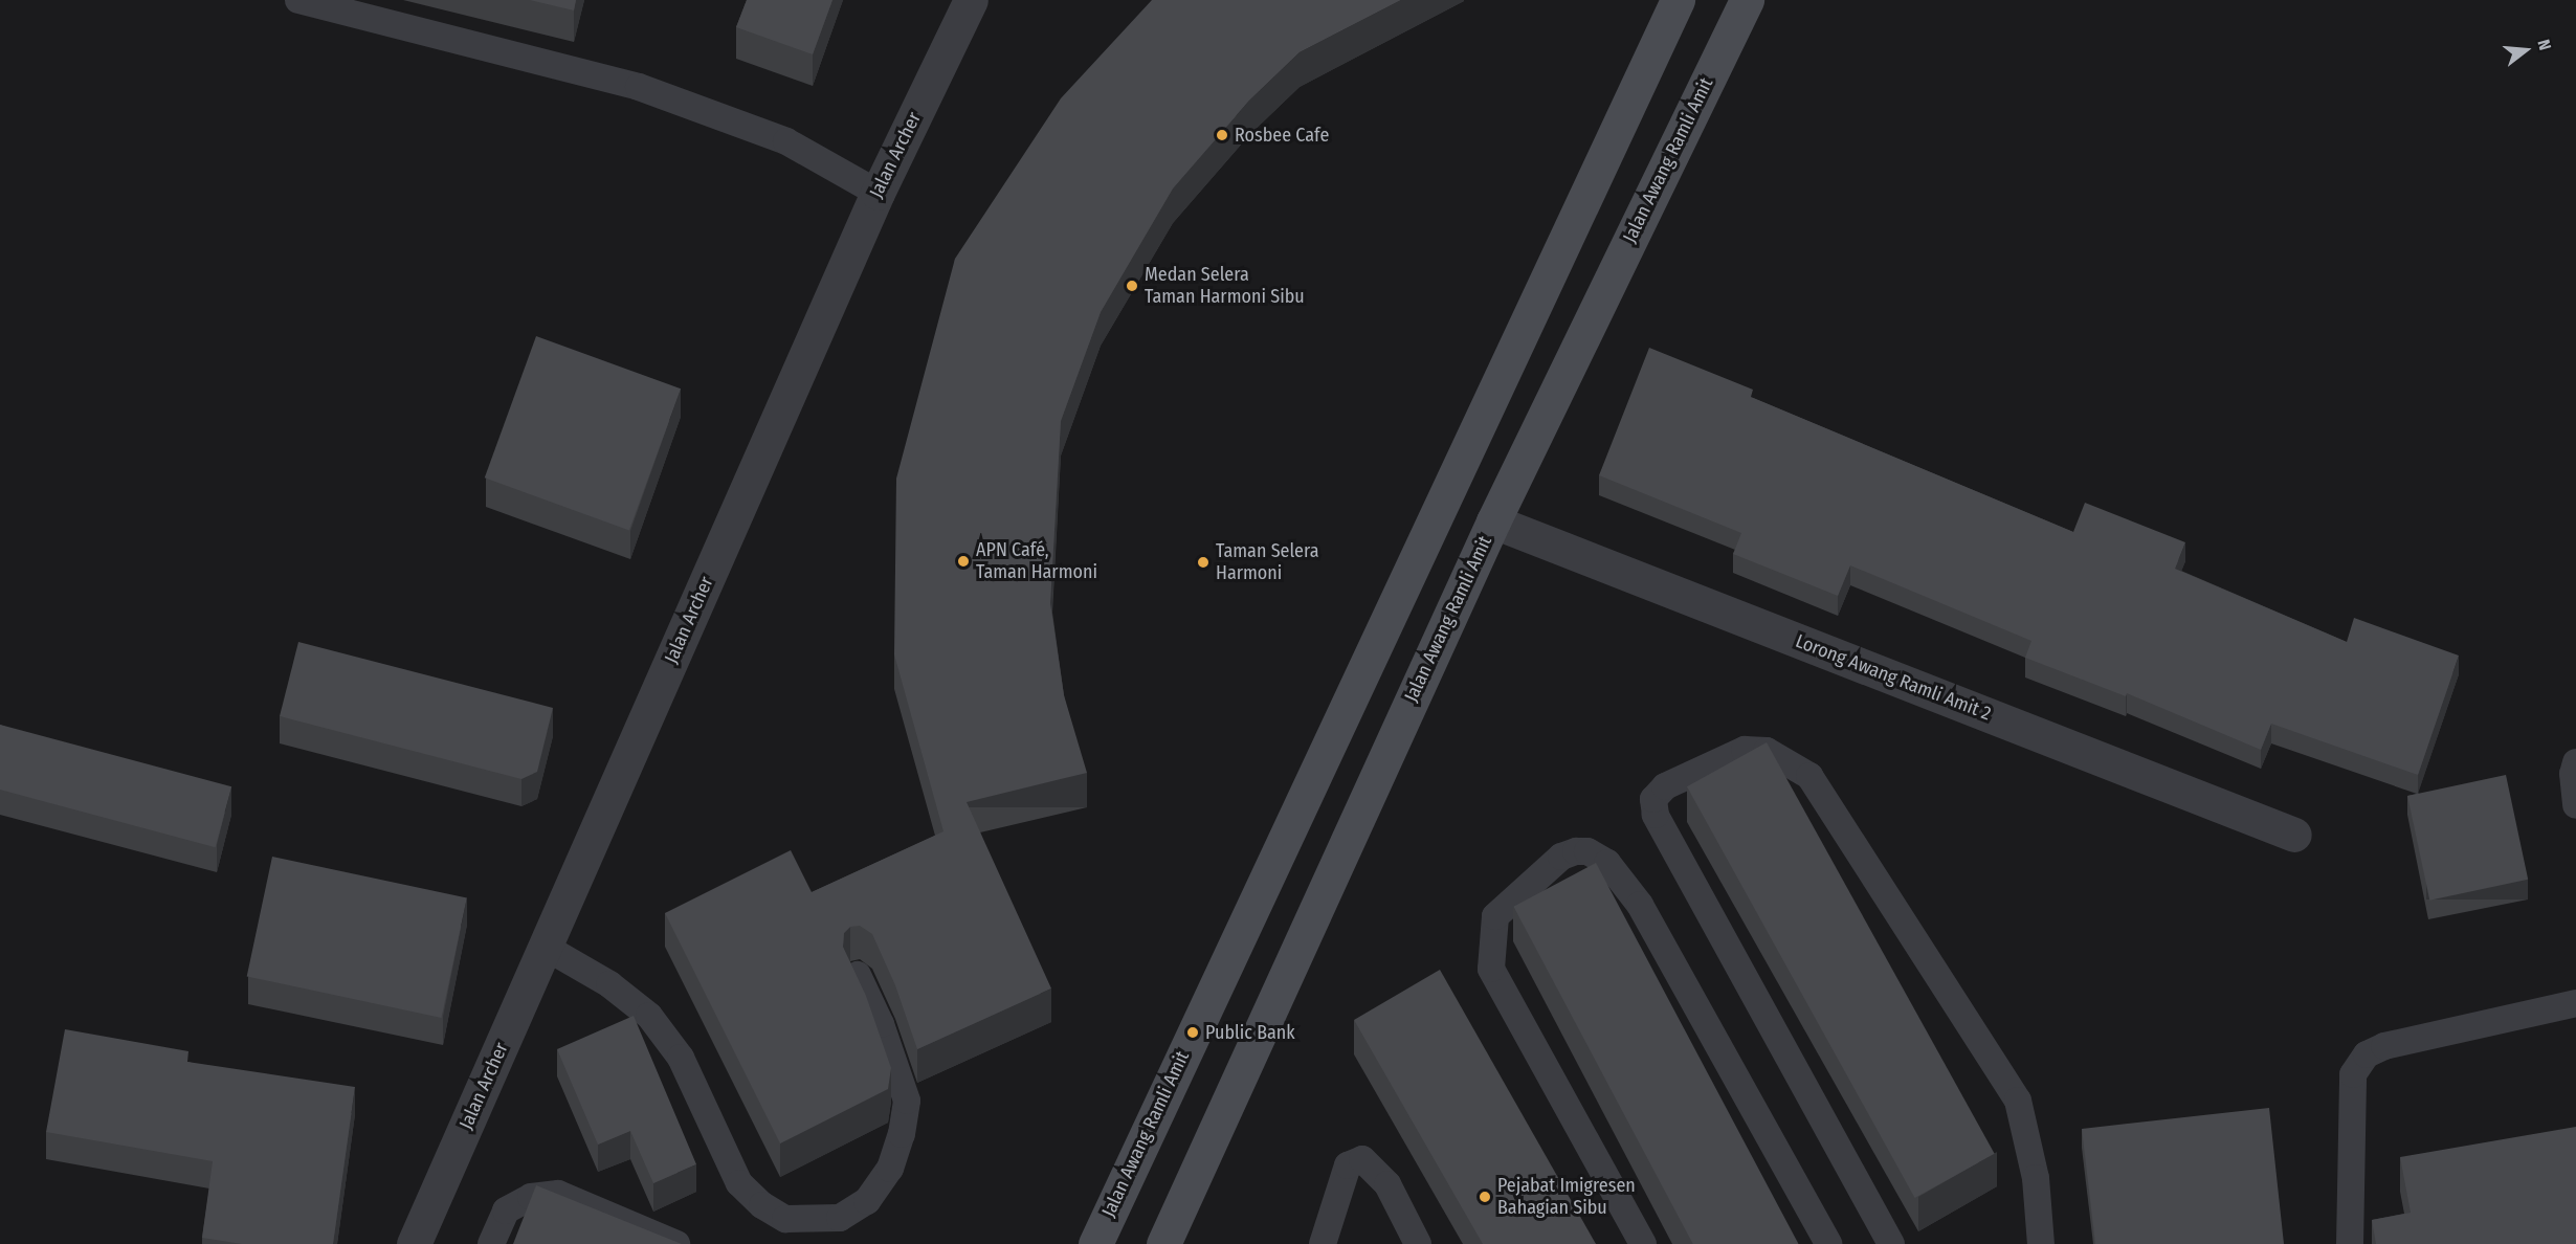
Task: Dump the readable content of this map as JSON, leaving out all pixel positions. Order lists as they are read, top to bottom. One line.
{"streets":{"main road":["Jalan Awang Ramli Amit"],"street":["Jalan Archer","Lorong Awang Ramli Amit 2"]},"crossings":[["Jalan Awang Ramli Amit","Lorong Awang Ramli Amit 2"]],"places":["Rosbee Cafe","Medan Selera Taman Harmoni Sibu","APN Café, Taman Harmoni","Taman Selera Harmoni","Public Bank","Pejabat Imigresen Bahagian Sibu"],"north":"right"}
